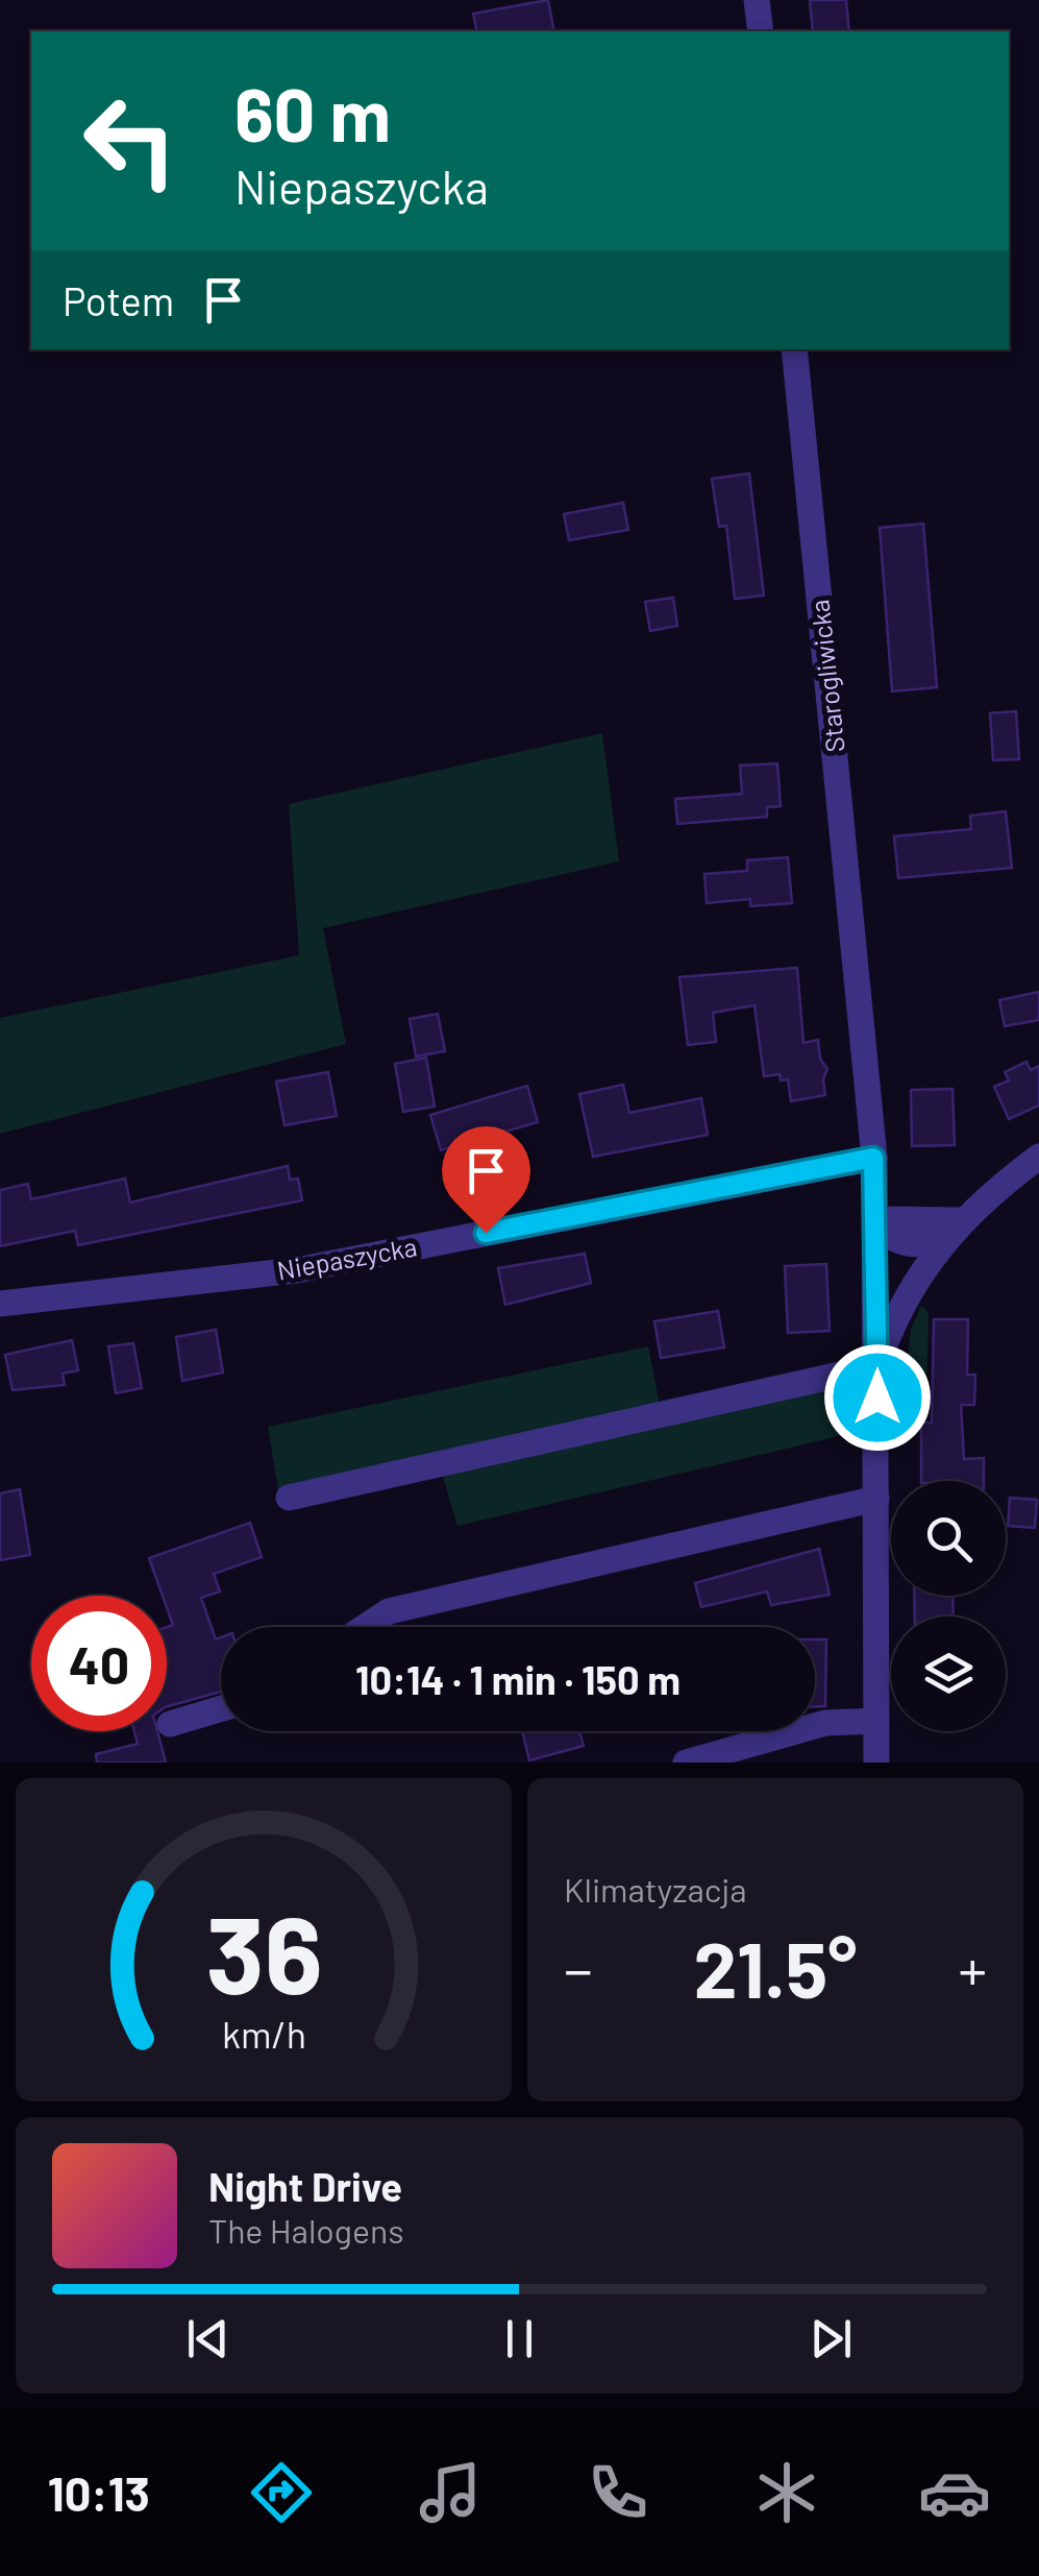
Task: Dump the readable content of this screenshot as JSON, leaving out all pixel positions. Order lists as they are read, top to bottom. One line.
{"streets":{"street":["Starogliwicka","Niepaszycka"]},"crossings":[["Starogliwicka","Niepaszycka"]],"page":{"turn":["60 m","Niepaszycka"],"then":"Potem","limit":"40","trip":"10:14 · 1 min · 150 m","tile":"Klimatyzacja","heat":["−","21.5°","+"],"song":["Night Drive","The Halogens"],"tabs":"10:13","gauge":["36","km/h"]}}
